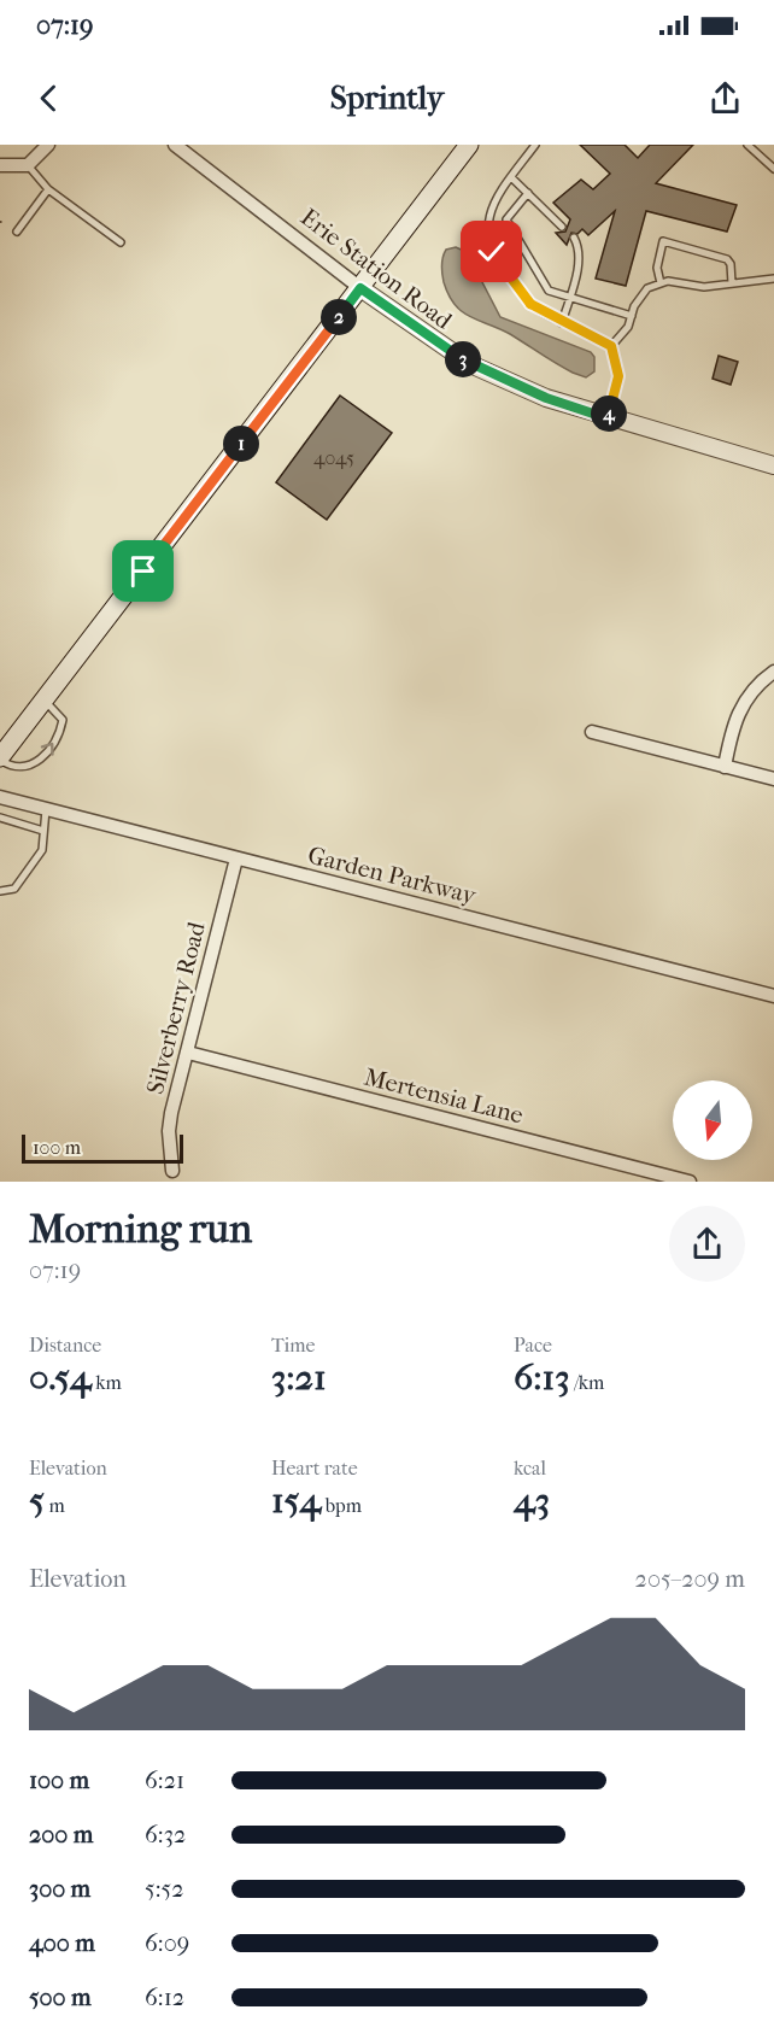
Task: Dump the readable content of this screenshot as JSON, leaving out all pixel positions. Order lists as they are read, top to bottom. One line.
{"streets":{"street":["Erie Station Road","Garden Parkway","Silverberry Road","Mertensia Lane"]},"crossings":[["Garden Parkway","Silverberry Road"],["Silverberry Road","Mertensia Lane"]],"house_numbers":["4045"],"scale_bar":"100 m","north":"bottom","page":{"status":"07:19","header":"Sprintly","pins":["2","3","4","1"],"scale":"100 m","heading":["Morning run","07:19"],"stats":[["Distance","0.54 km"],["Time","3:21"],["Pace","6:13 /km"],["Elevation","5 m"],["Heart rate","154 bpm"],["kcal","43"]],"chart":["Elevation","205–209 m"],"list":[{"name":"100 m","note":"6:21"},{"name":"200 m","note":"6:32"},{"name":"300 m","note":"5:52"},{"name":"400 m","note":"6:09"},{"name":"500 m","note":"6:12"}]}}
